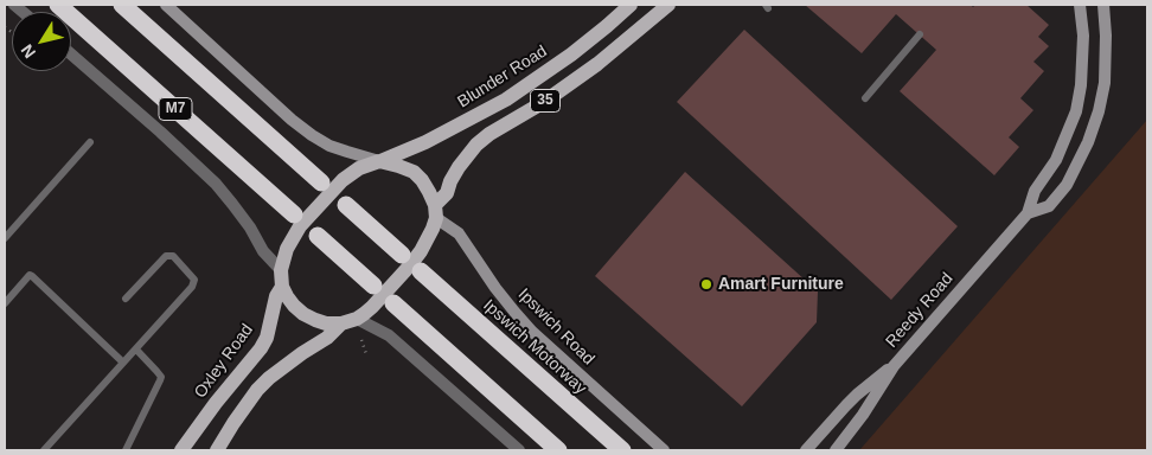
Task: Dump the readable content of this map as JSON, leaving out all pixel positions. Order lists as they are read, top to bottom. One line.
{"streets":{"highway":["M7","Ipswich Motorway"],"main road":["Blunder Road","35","Reedy Road","Ipswich Road","Oxley Road"]},"crossings":[["Blunder Road","35"],["Blunder Road","Ipswich Road"],["Blunder Road","Oxley Road"],["35","Ipswich Road"],["35","Oxley Road"],["Ipswich Road","Oxley Road"]],"places":["Amart Furniture"],"north":"bottom left"}
